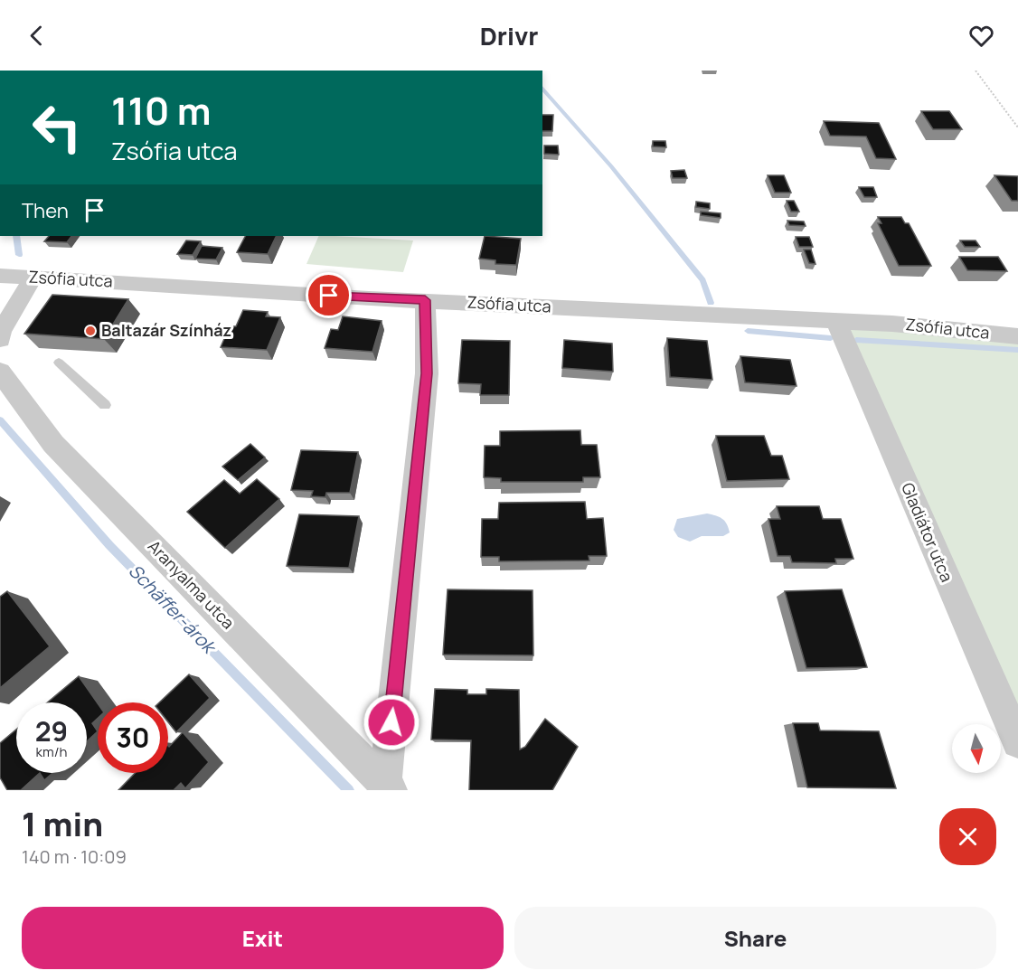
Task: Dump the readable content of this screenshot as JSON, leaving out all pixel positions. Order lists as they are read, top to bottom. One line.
{"streets":{"street":["Zsófia utca","Gladiátor utca","Aranyalma utca"]},"crossings":[["Zsófia utca","Gladiátor utca"]],"water":["Schäffer-árok"],"places":["Baltazár Színház"],"north":"bottom","page":{"header":"Drivr","turn":["110 m","Zsófia utca"],"then":"Then","speed":"29 km/h","limit":"30","heading":["1 min","140 m · 10:09"],"buttons":["Exit","Share"]}}
